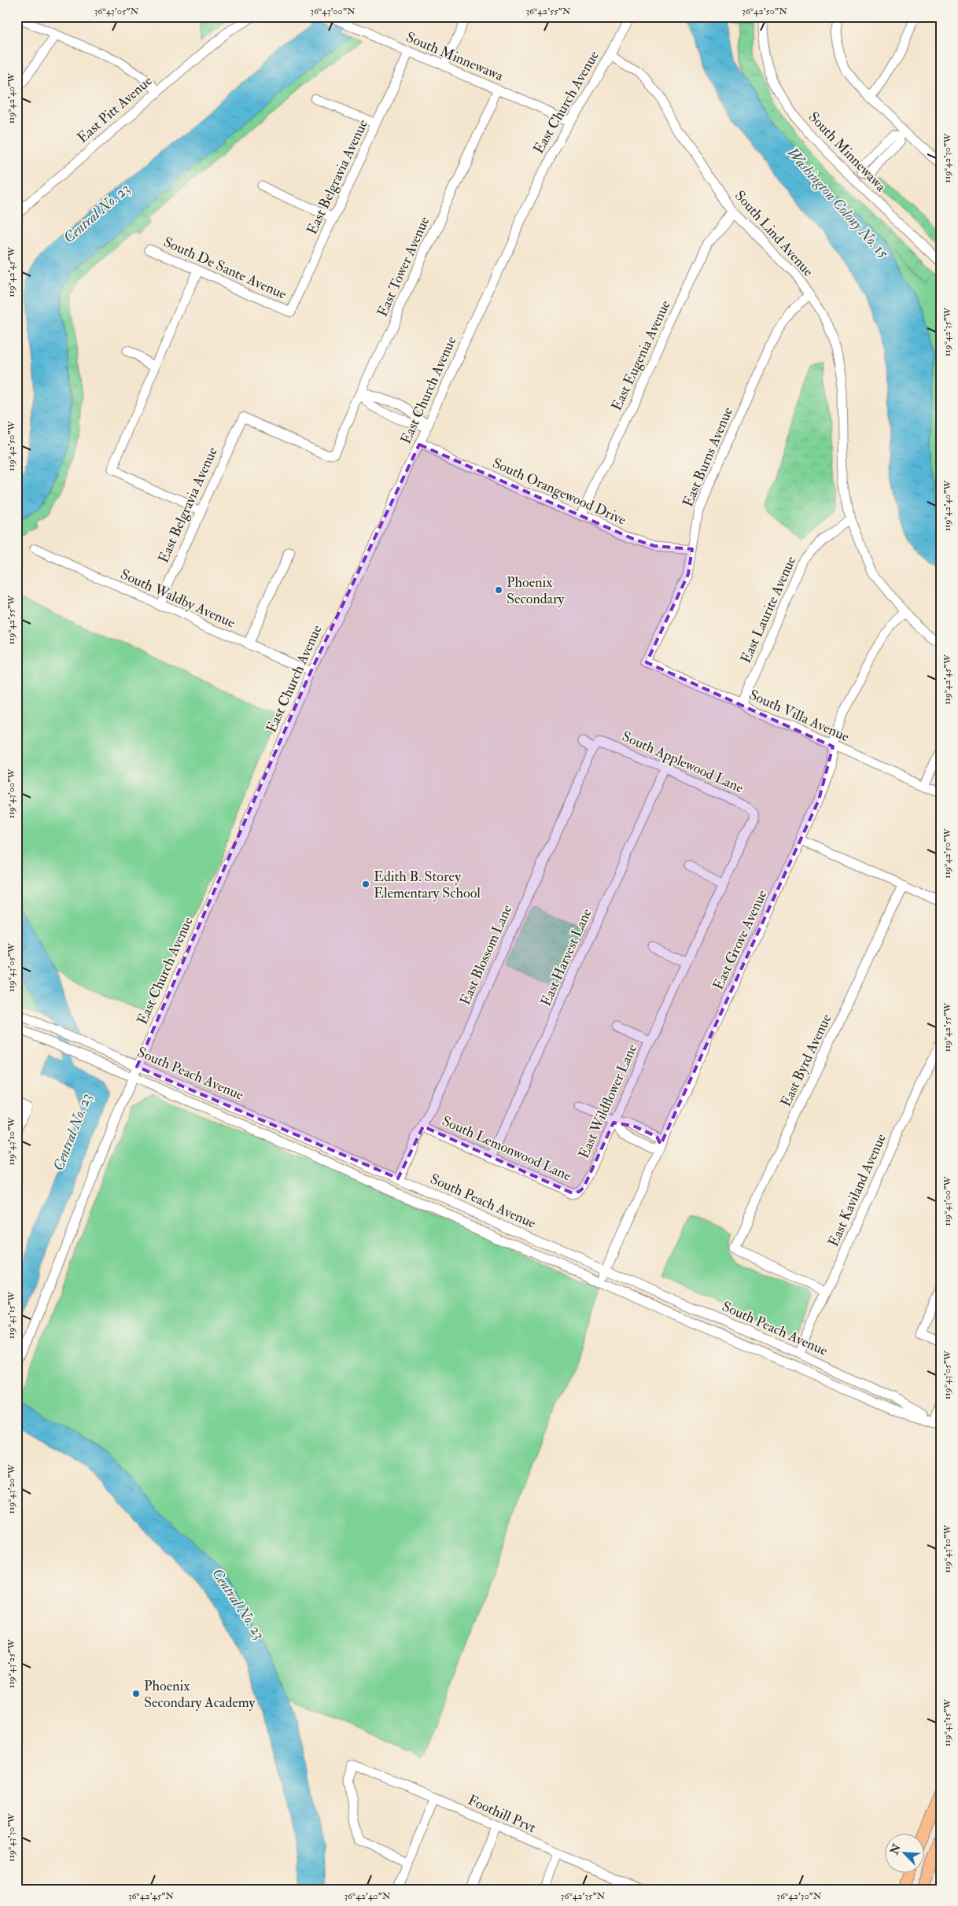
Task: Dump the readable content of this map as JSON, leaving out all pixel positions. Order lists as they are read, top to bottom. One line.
{"streets":{"street":["South Minnewawa","East Church Avenue","East Pitt Avenue","East Belgravia Avenue","South Lind Avenue","East Tower Avenue","South De Sante Avenue","East Eugenia Avenue","East Burns Avenue","South Orangewood Drive","South Waldby Avenue","East Laurite Avenue","South Villa Avenue","South Applewood Lane","East Grove Avenue","East Blossom Lane","East Harvest Lane","East Byrd Avenue","South Peach Avenue","East Wildflower Lane","South Lemonwood Lane","East Kaviland Avenue","Foothill Prvt"]},"crossings":[["South Minnewawa","East Church Avenue"],["South Minnewawa","East Belgravia Avenue"],["South Minnewawa","East Tower Avenue"],["East Church Avenue","South Lind Avenue"],["East Church Avenue","South Orangewood Drive"],["East Church Avenue","South Waldby Avenue"],["East Church Avenue","South Peach Avenue"],["East Belgravia Avenue","East Tower Avenue"],["East Belgravia Avenue","South De Sante Avenue"],["East Belgravia Avenue","South Waldby Avenue"],["South Lind Avenue","East Eugenia Avenue"],["South Lind Avenue","East Burns Avenue"],["South Lind Avenue","East Laurite Avenue"],["South Lind Avenue","East Grove Avenue"],["East Eugenia Avenue","South Orangewood Drive"],["East Burns Avenue","South Orangewood Drive"],["East Burns Avenue","South Villa Avenue"],["East Laurite Avenue","South Villa Avenue"],["South Villa Avenue","East Grove Avenue"],["South Applewood Lane","East Blossom Lane"],["South Applewood Lane","East Harvest Lane"],["South Applewood Lane","East Wildflower Lane"],["East Grove Avenue","South Peach Avenue"],["East Blossom Lane","South Peach Avenue"],["East Blossom Lane","South Lemonwood Lane"],["East Harvest Lane","South Lemonwood Lane"],["East Byrd Avenue","East Kaviland Avenue"],["South Peach Avenue","East Kaviland Avenue"],["East Wildflower Lane","South Lemonwood Lane"]],"water":["Washington Colony No. 15","Central No. 23"],"places":["Phoenix Secondary","Edith B. Storey Elementary School","Phoenix Secondary Academy"],"north":"top left","coordinates":["36°43'05\"N","36°43'00\"N","36°42'55\"N","36°42'50\"N","119°42'40\"W","119°42'30\"W","119°42'45\"W","119°42'35\"W","119°42'50\"W","119°42'55\"W","119°43'00\"W","119°43'05\"W","119°43'10\"W","119°43'15\"W","119°43'20\"W","119°43'25\"W","119°43'30\"W","36°42'45\"N","36°42'40\"N","36°42'35\"N","36°42'30\"N"]}
